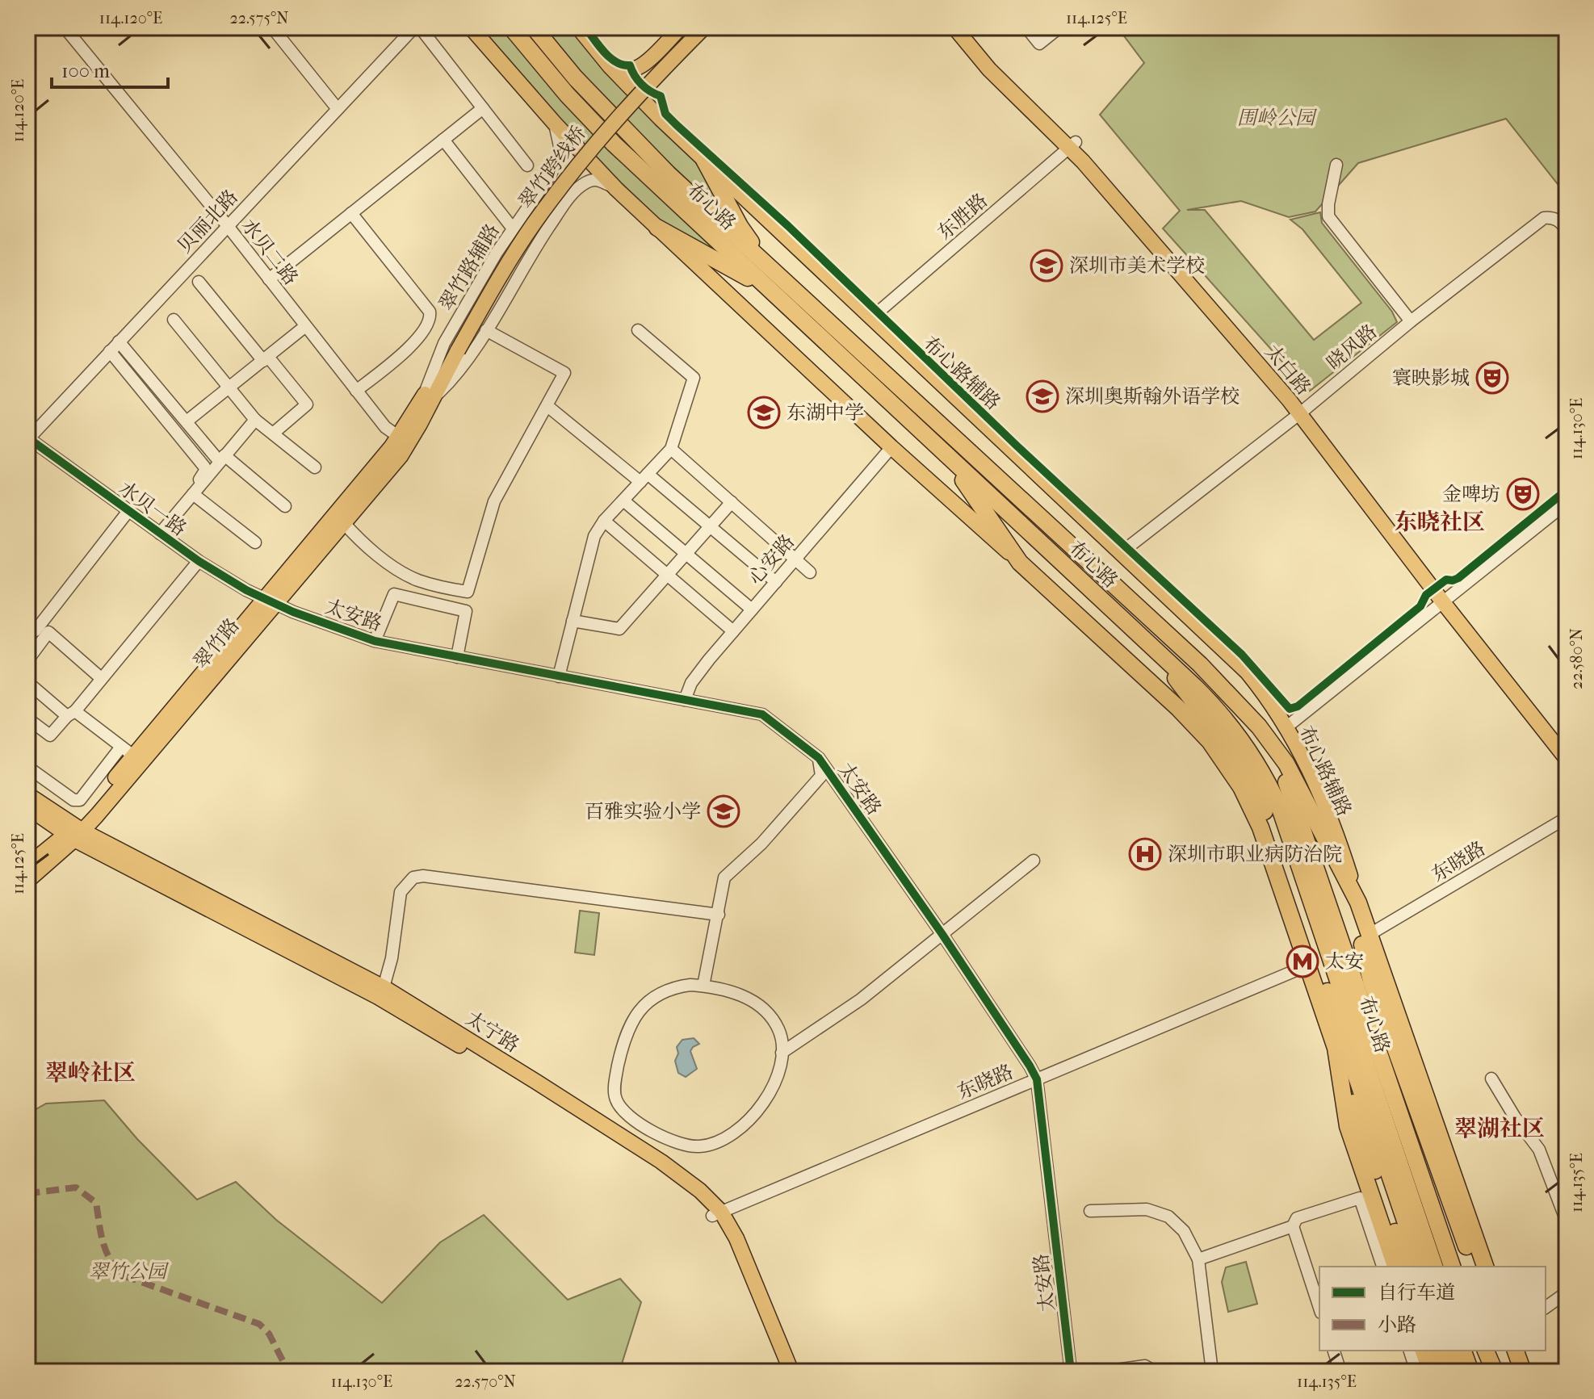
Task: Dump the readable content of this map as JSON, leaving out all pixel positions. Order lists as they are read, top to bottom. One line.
{"streets":{"highway":["布心路","布心路辅路"],"main road":["翠竹跨线桥","太白路","翠竹路","太宁路"],"street":["东胜路","贝丽北路","水贝二路","翠竹路辅路","晓风路","水贝一路","心安路","太安路","东晓路"]},"crossings":[["翠竹跨线桥","翠竹路"],["布心路","布心路辅路"],["东胜路","太白路"],["东胜路","布心路辅路"],["贝丽北路","水贝二路"],["贝丽北路","水贝一路"],["水贝二路","翠竹路"],["翠竹路辅路","翠竹路"],["晓风路","太白路"],["晓风路","布心路辅路"],["布心路辅路","东晓路"],["水贝一路","太安路"],["水贝一路","翠竹路"],["心安路","太安路"],["太安路","翠竹路"],["太安路","东晓路"],["翠竹路","太宁路"],["东晓路","太宁路"]],"districts":["东晓社区","翠岭社区","翠湖社区"],"parks":["围岭公园","翠竹公园"],"places":{"school or university":["深圳市美术学校","深圳奥斯翰外语学校","东湖中学","百雅实验小学"],"theatre":["寰映影城","金啤坊"],"hospital":["深圳市职业病防治院"],"metro station":["太安"]},"legend":["自行车道","小路"],"scale_bar":"100 m","coordinates":["114.120°E","22.575°N","114.125°E","114.130°E","22.580°N","114.135°E","22.570°N"]}
